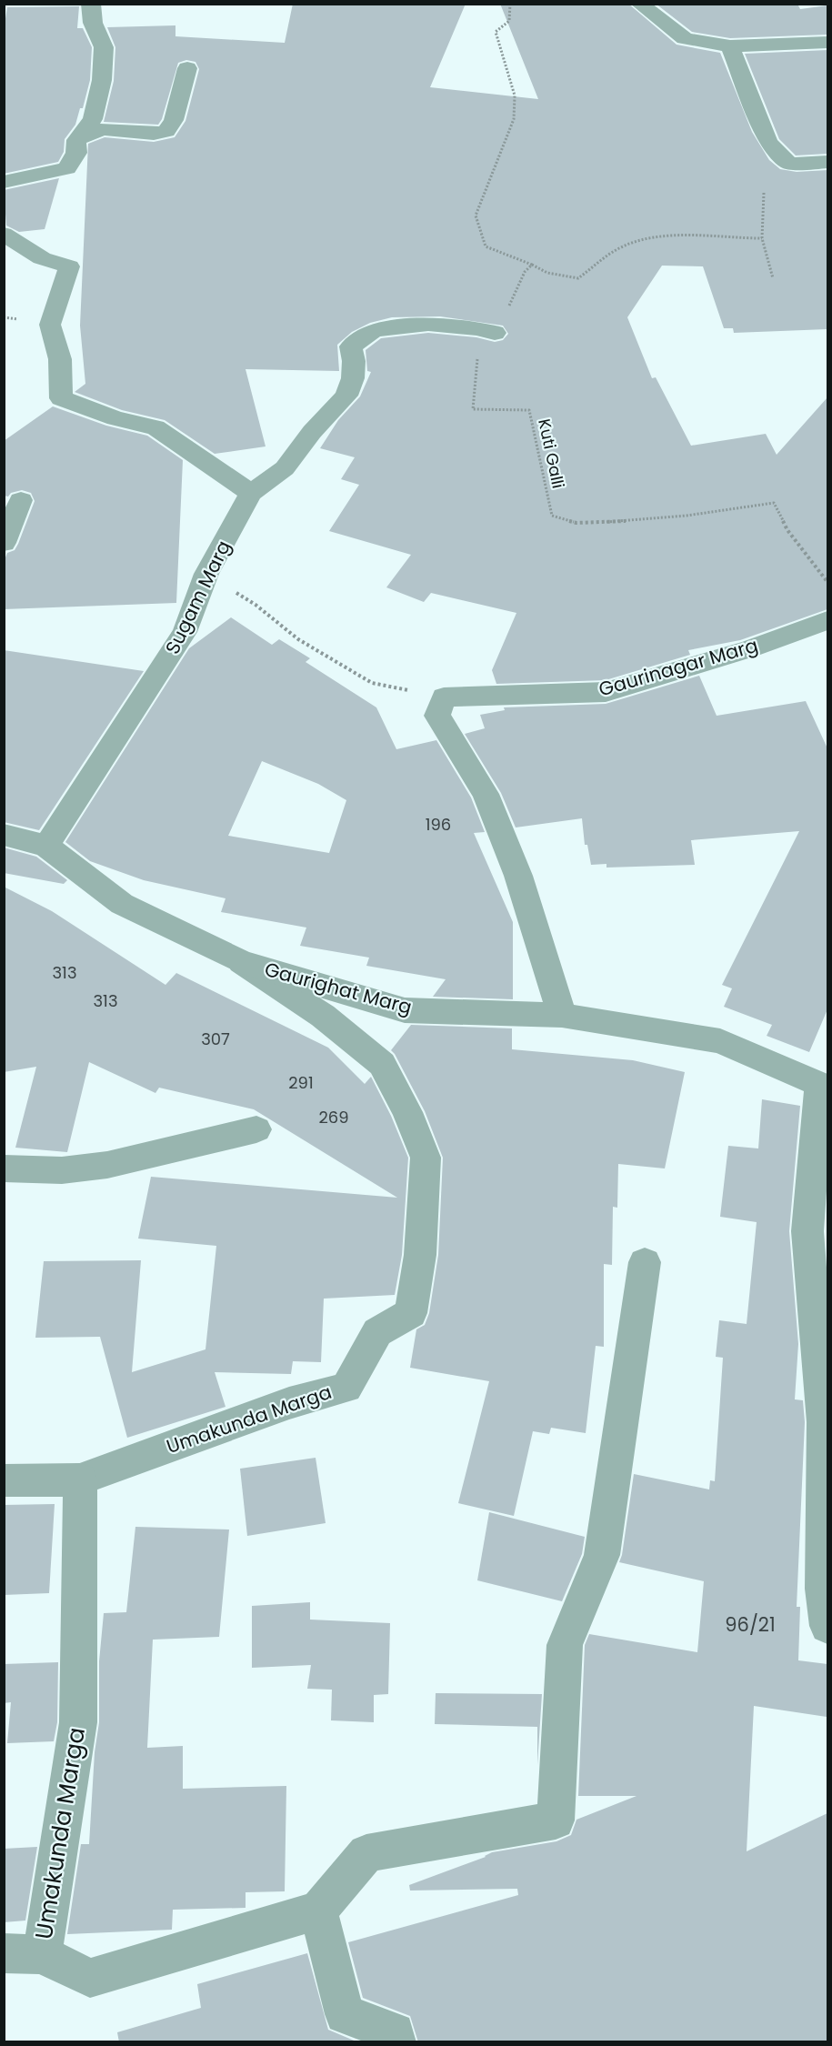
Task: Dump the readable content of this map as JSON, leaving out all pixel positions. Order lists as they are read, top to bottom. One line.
{"streets":{"street":["Sugam Marg","Gaurinagar Marg","Gaurighat Marg","Umakunda Marga"],"path":["Kuti Galli"]},"crossings":[["Kuti Galli","Sugam Marg"],["Sugam Marg","Gaurighat Marg"],["Gaurighat Marg","Umakunda Marga"]],"house_numbers":["196","313","313","307","291","269","96/21"]}
